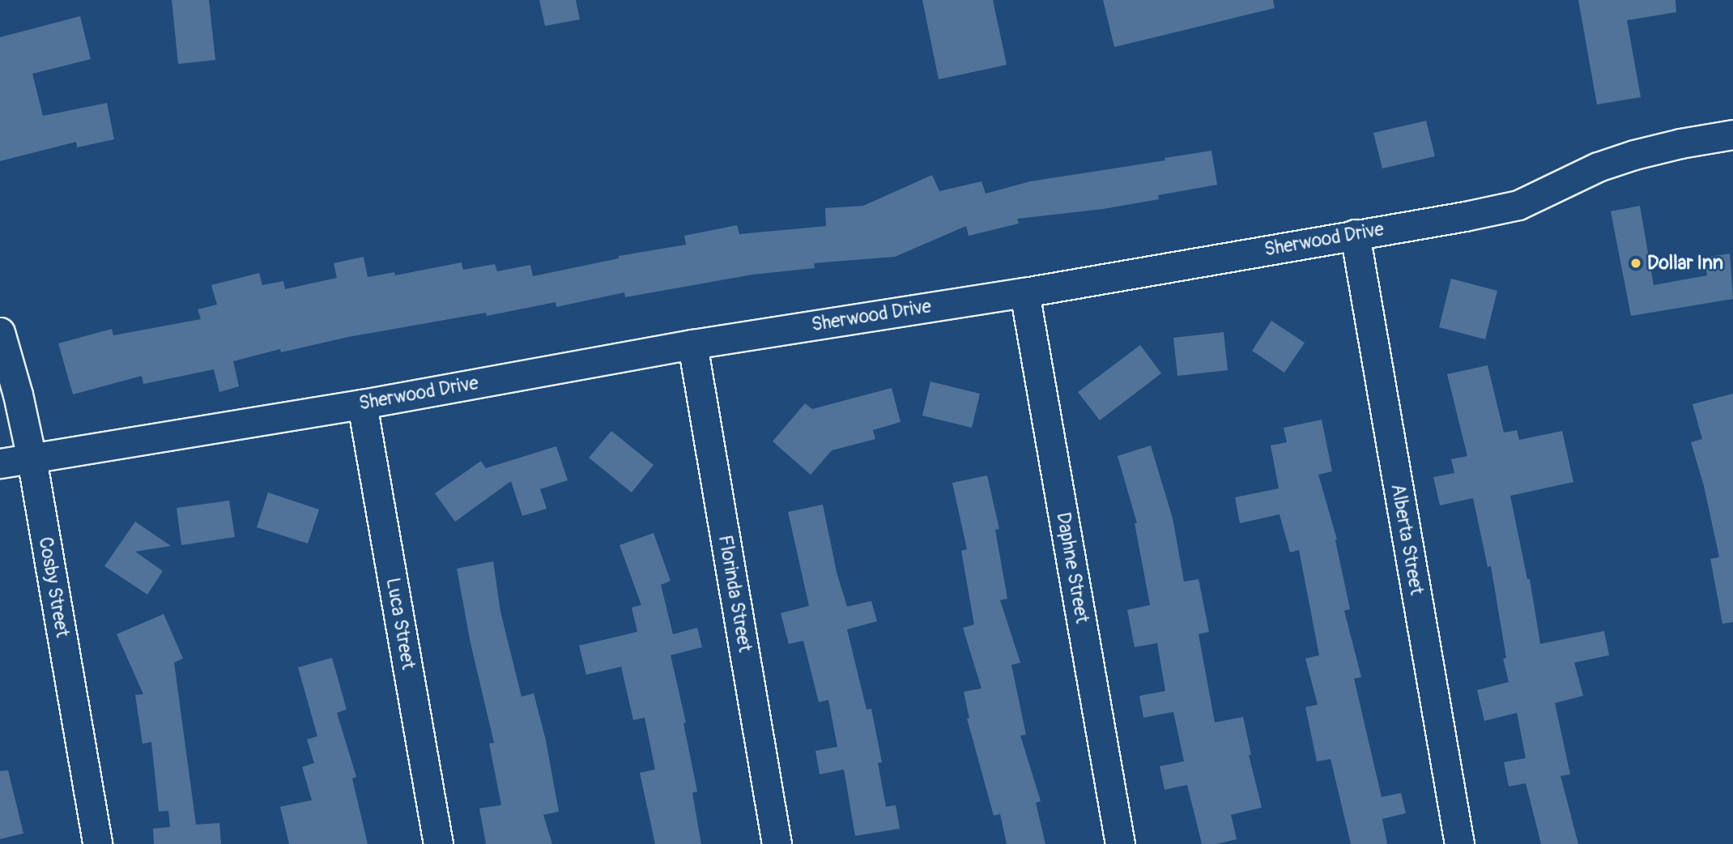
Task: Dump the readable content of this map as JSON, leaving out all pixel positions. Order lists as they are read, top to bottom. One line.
{"streets":{"street":["Sherwood Drive","Alberta Street","Daphne Street","Cosby Street","Florinda Street","Luca Street"]},"crossings":[["Sherwood Drive","Alberta Street"],["Sherwood Drive","Daphne Street"],["Sherwood Drive","Cosby Street"],["Sherwood Drive","Florinda Street"],["Sherwood Drive","Luca Street"]],"places":["Dollar Inn"]}
